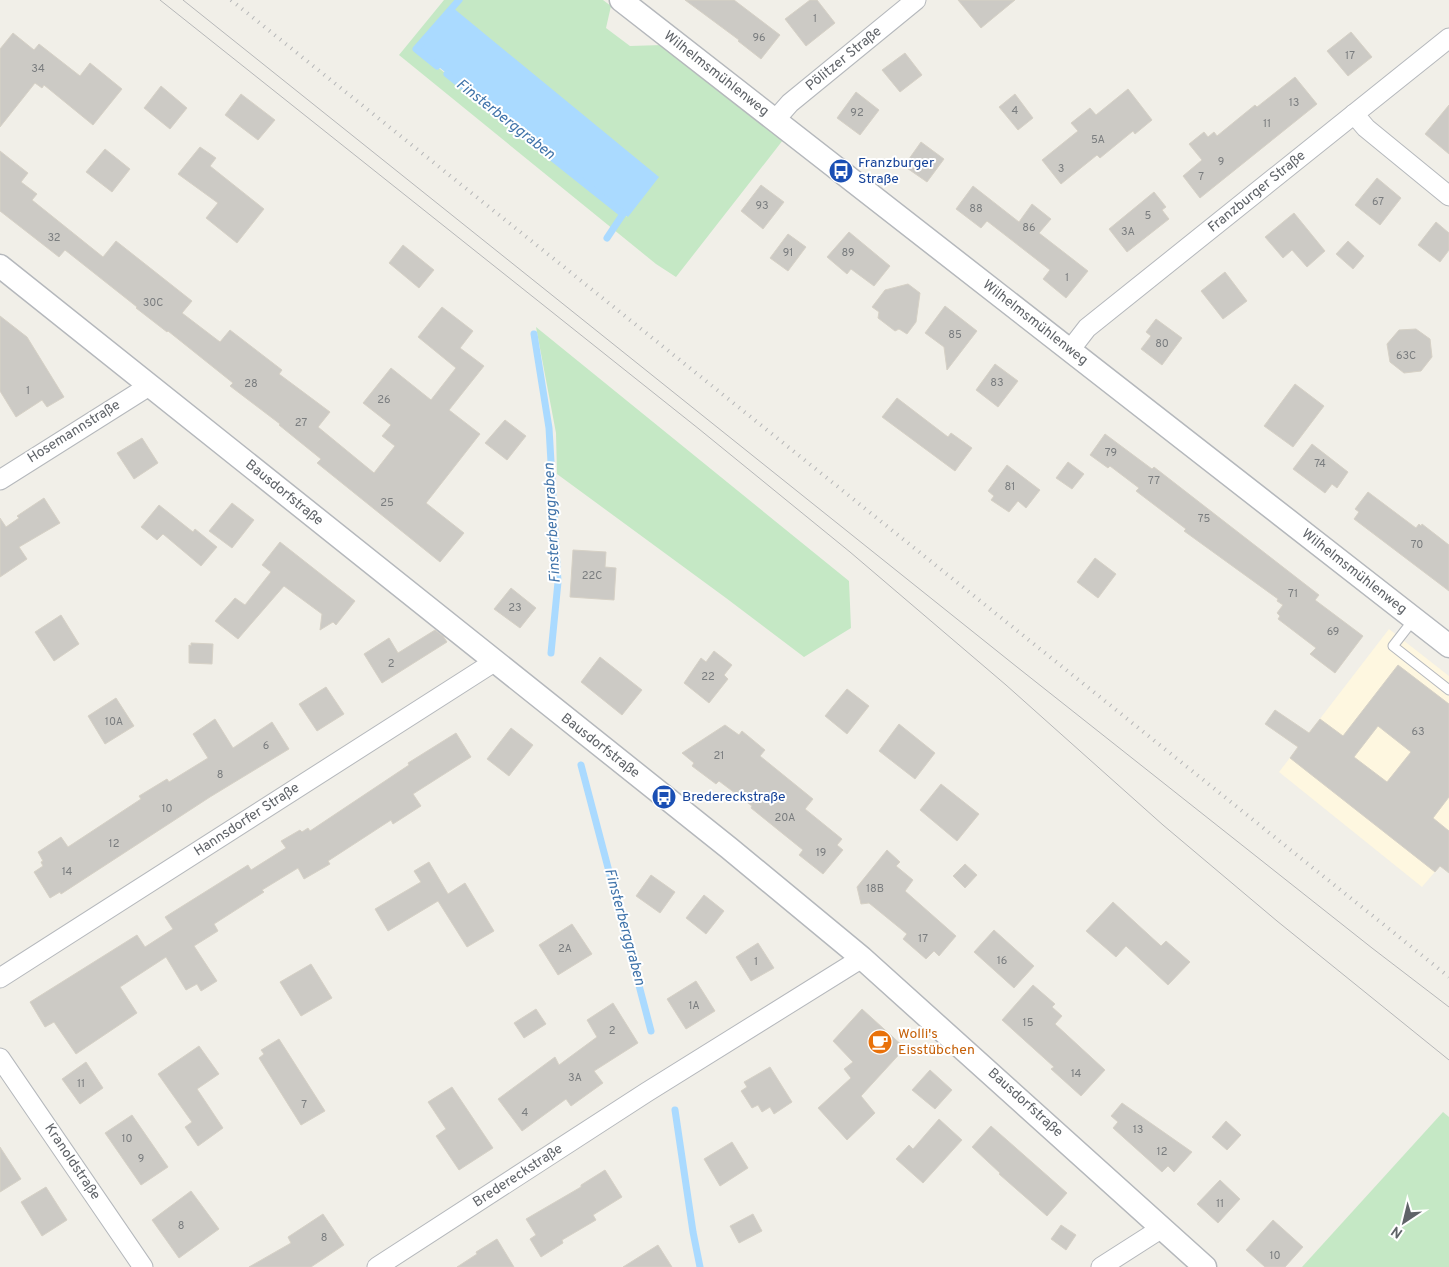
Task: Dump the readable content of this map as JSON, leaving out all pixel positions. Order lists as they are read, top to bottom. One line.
{"streets":{"street":["Pölitzer Straße","Wilhelmsmühlenweg","Franzburger Straße","Hosemannstraße","Bausdorfstraße","Hannsdorfer Straße","Kranoldstraße","Bredereckstraße"]},"crossings":[["Pölitzer Straße","Wilhelmsmühlenweg"],["Wilhelmsmühlenweg","Franzburger Straße"],["Hosemannstraße","Bausdorfstraße"],["Bausdorfstraße","Hannsdorfer Straße"],["Bausdorfstraße","Bredereckstraße"]],"water":["Finsterberggraben"],"places":{"bus stop":["Franzburger Straße","Bredereckstraße"],"cafe":["Wolli's Eisstübchen"]},"house_numbers":["1","96","17","34","13","4","92","11","5A","9","3","7","67","93","88","5","86","3A","32","91","89","1","30C","85","80","63C","83","28","1","26","27","79","74","77","81","25","75","70","22C","71","23","69","2","22","10A","63","6","21","8","10","20A","12","19","14","18B","17","2A","16","1","1A","15","2","14","3A","11","7","4","13","10","12","9","11","8","8","10"],"north":"bottom left"}
